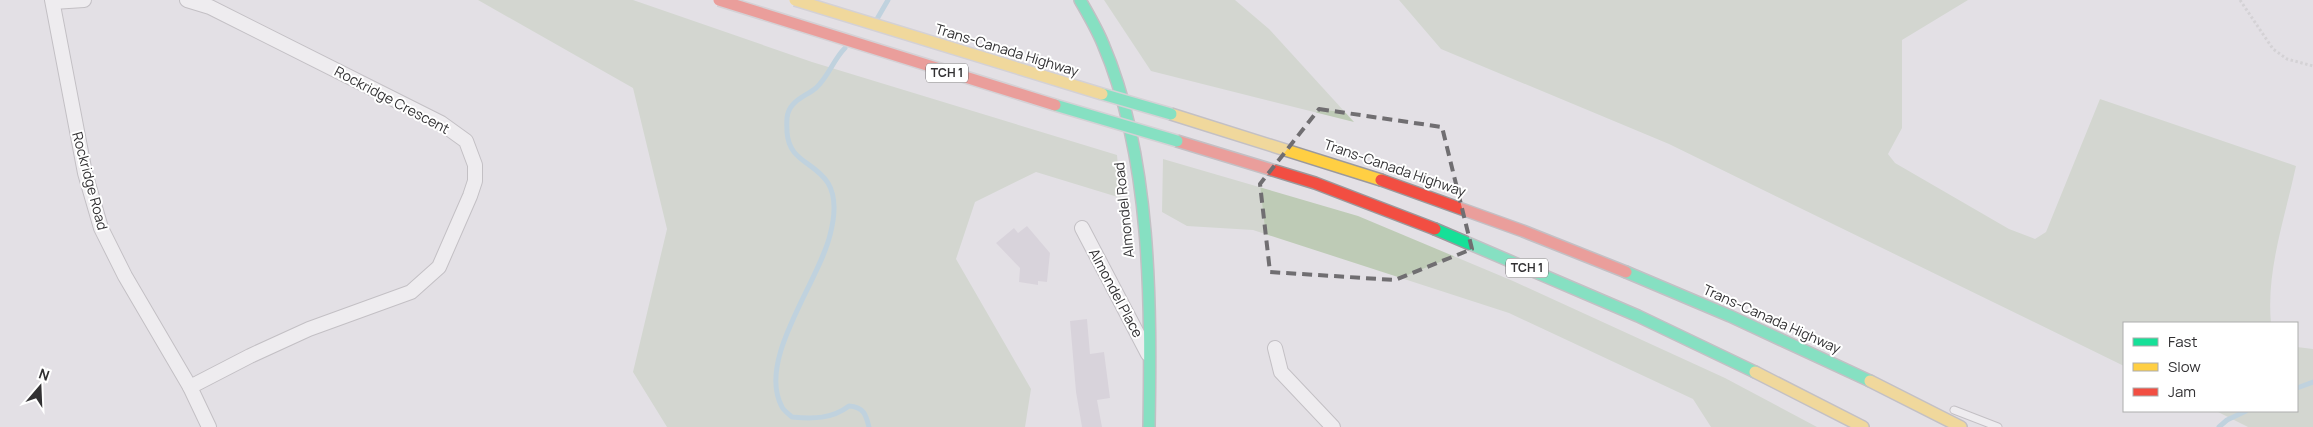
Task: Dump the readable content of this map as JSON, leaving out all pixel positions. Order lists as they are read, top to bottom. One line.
{"streets":{"main road":["Trans-Canada Highway","TCH 1","Almondel Road"],"street":["Rockridge Crescent","Rockridge Road","Almondel Place"]},"crossings":[["Rockridge Crescent","Rockridge Road"],["Almondel Road","Almondel Place"]],"legend":["Fast","Slow","Jam"],"north":"top"}
